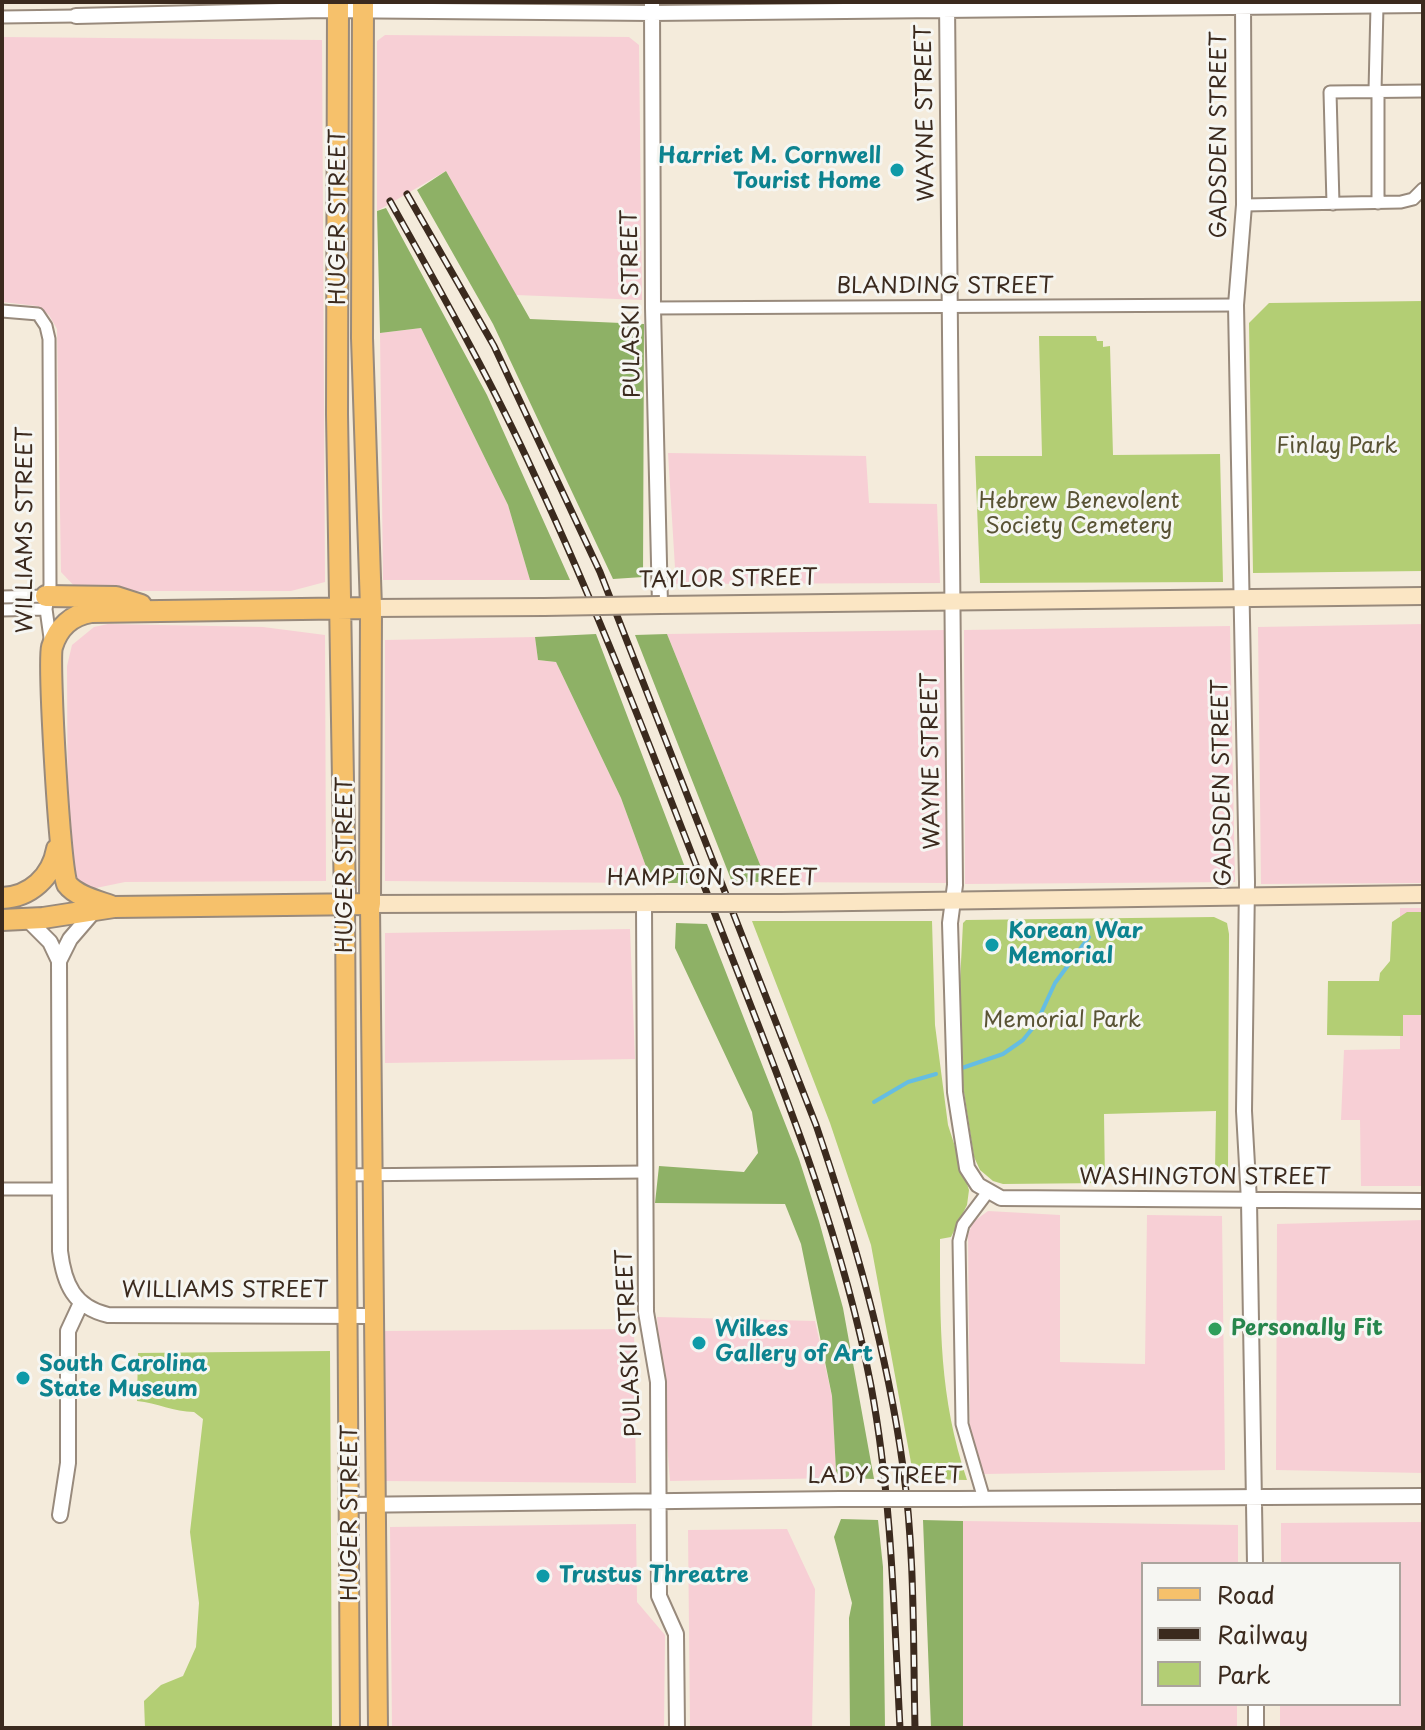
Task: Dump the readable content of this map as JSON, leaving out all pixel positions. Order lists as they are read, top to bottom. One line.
{"streets":{"highway":["HUGER STREET","WILLIAMS STREET","TAYLOR STREET","HAMPTON STREET"],"street":["WAYNE STREET","GADSDEN STREET","BLANDING STREET","PULASKI STREET","WASHINGTON STREET","LADY STREET"]},"crossings":[["WAYNE STREET","BLANDING STREET"],["WAYNE STREET","TAYLOR STREET"],["WAYNE STREET","HAMPTON STREET"],["WAYNE STREET","WASHINGTON STREET"],["GADSDEN STREET","BLANDING STREET"],["GADSDEN STREET","TAYLOR STREET"],["GADSDEN STREET","HAMPTON STREET"],["GADSDEN STREET","WASHINGTON STREET"],["GADSDEN STREET","LADY STREET"],["HUGER STREET","WILLIAMS STREET"],["HUGER STREET","TAYLOR STREET"],["HUGER STREET","HAMPTON STREET"],["HUGER STREET","LADY STREET"],["BLANDING STREET","PULASKI STREET"],["PULASKI STREET","TAYLOR STREET"],["PULASKI STREET","HAMPTON STREET"],["PULASKI STREET","LADY STREET"],["WILLIAMS STREET","TAYLOR STREET"]],"parks":["Finlay Park","Hebrew Benevolent Society Cemetery","Memorial Park"],"places":["Harriet M. Cornwell Tourist Home","Korean War Memorial","Personally Fit","Wilkes Gallery of Art","South Carolina State Museum","Trustus Threatre"],"legend":["Road","Railway","Park"]}
